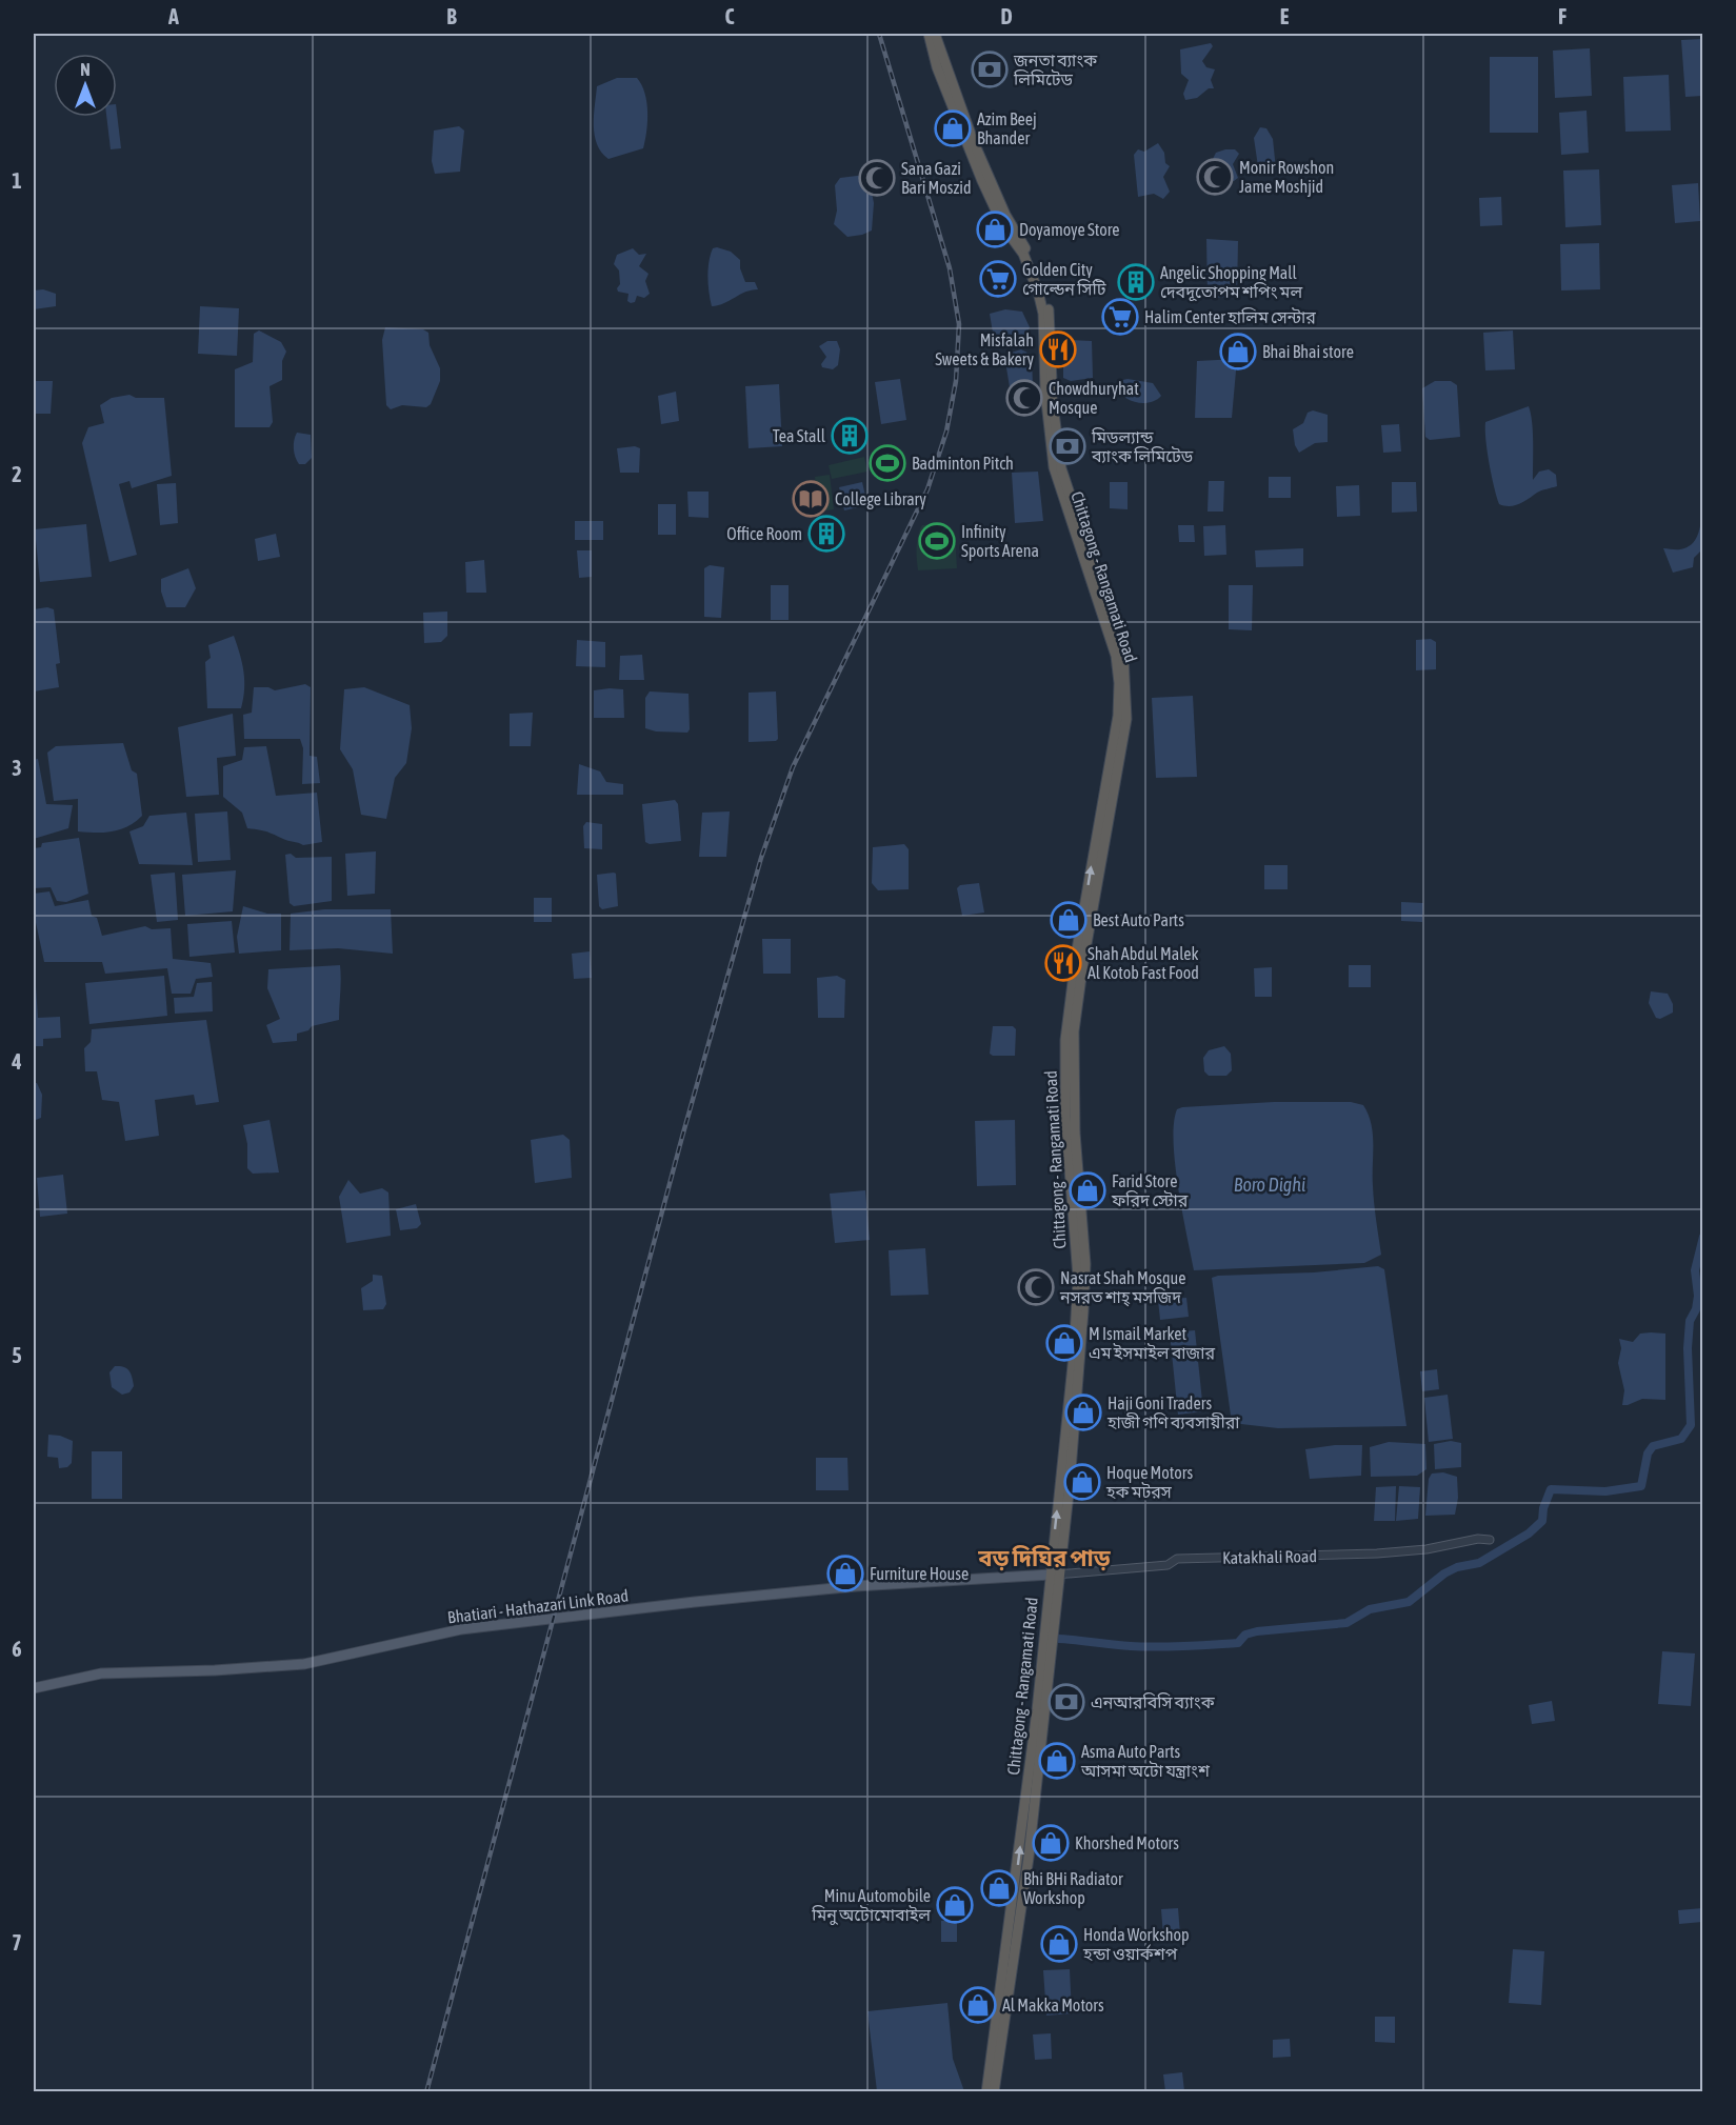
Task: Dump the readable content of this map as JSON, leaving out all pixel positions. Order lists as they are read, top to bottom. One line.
{"streets":{"highway":["Chittagong - Rangamati Road"],"main road":["Bhatiari - Hathazari Link Road"],"street":["Katakhali Road"]},"crossings":[["Chittagong - Rangamati Road","Katakhali Road"],["Chittagong - Rangamati Road","Bhatiari - Hathazari Link Road"],["Katakhali Road","Bhatiari - Hathazari Link Road"]],"districts":["বড় দিঘির পাড়"],"water":["Boro Dighi"],"places":{"bank":["জনতা ব্যাংক লিমিটেড","মিডল্যান্ড ব্যাংক লিমিটেড","এনআরবিসি ব্যাংক"],"shop":["Azim Beej Bhander","Doyamoye Store","Bhai Bhai store","Best Auto Parts","Farid Store ফরিদ স্টোর","M Ismail Market এম ইসমাইল বাজার","Haji Goni Traders হাজী গণি ব্যবসায়ীরা","Hoque Motors হক মটরস","Furniture House","Asma Auto Parts আসমা অটো যন্ত্রাংশ","Khorshed Motors","Bhi BHi Radiator Workshop","Minu Automobile মিনু অটোমোবাইল","Honda Workshop হন্ডা ওয়ার্কশপ","Al Makka Motors"],"mosque":["Monir Rowshon Jame Moshjid","Sana Gazi Bari Moszid","Chowdhuryhat Mosque","Nasrat Shah Mosque নসরত শাহ্‌ মসজিদ"],"supermarket":["Golden City গোল্ডেন সিটি","Halim Center হালিম সেন্টার"],"building":["Angelic Shopping Mall দেবদূতোপম শপিং মল","Tea Stall","Office Room"],"restaurant":["Misfalah Sweets & Bakery","Shah Abdul Malek Al Kotob Fast Food"],"sports":["Badminton Pitch","Infinity Sports Arena"],"library":["College Library"]},"north":"top","grid":{"columns":["A","B","C","D","E","F"],"rows":["1","2","3","4","5","6","7"]}}
